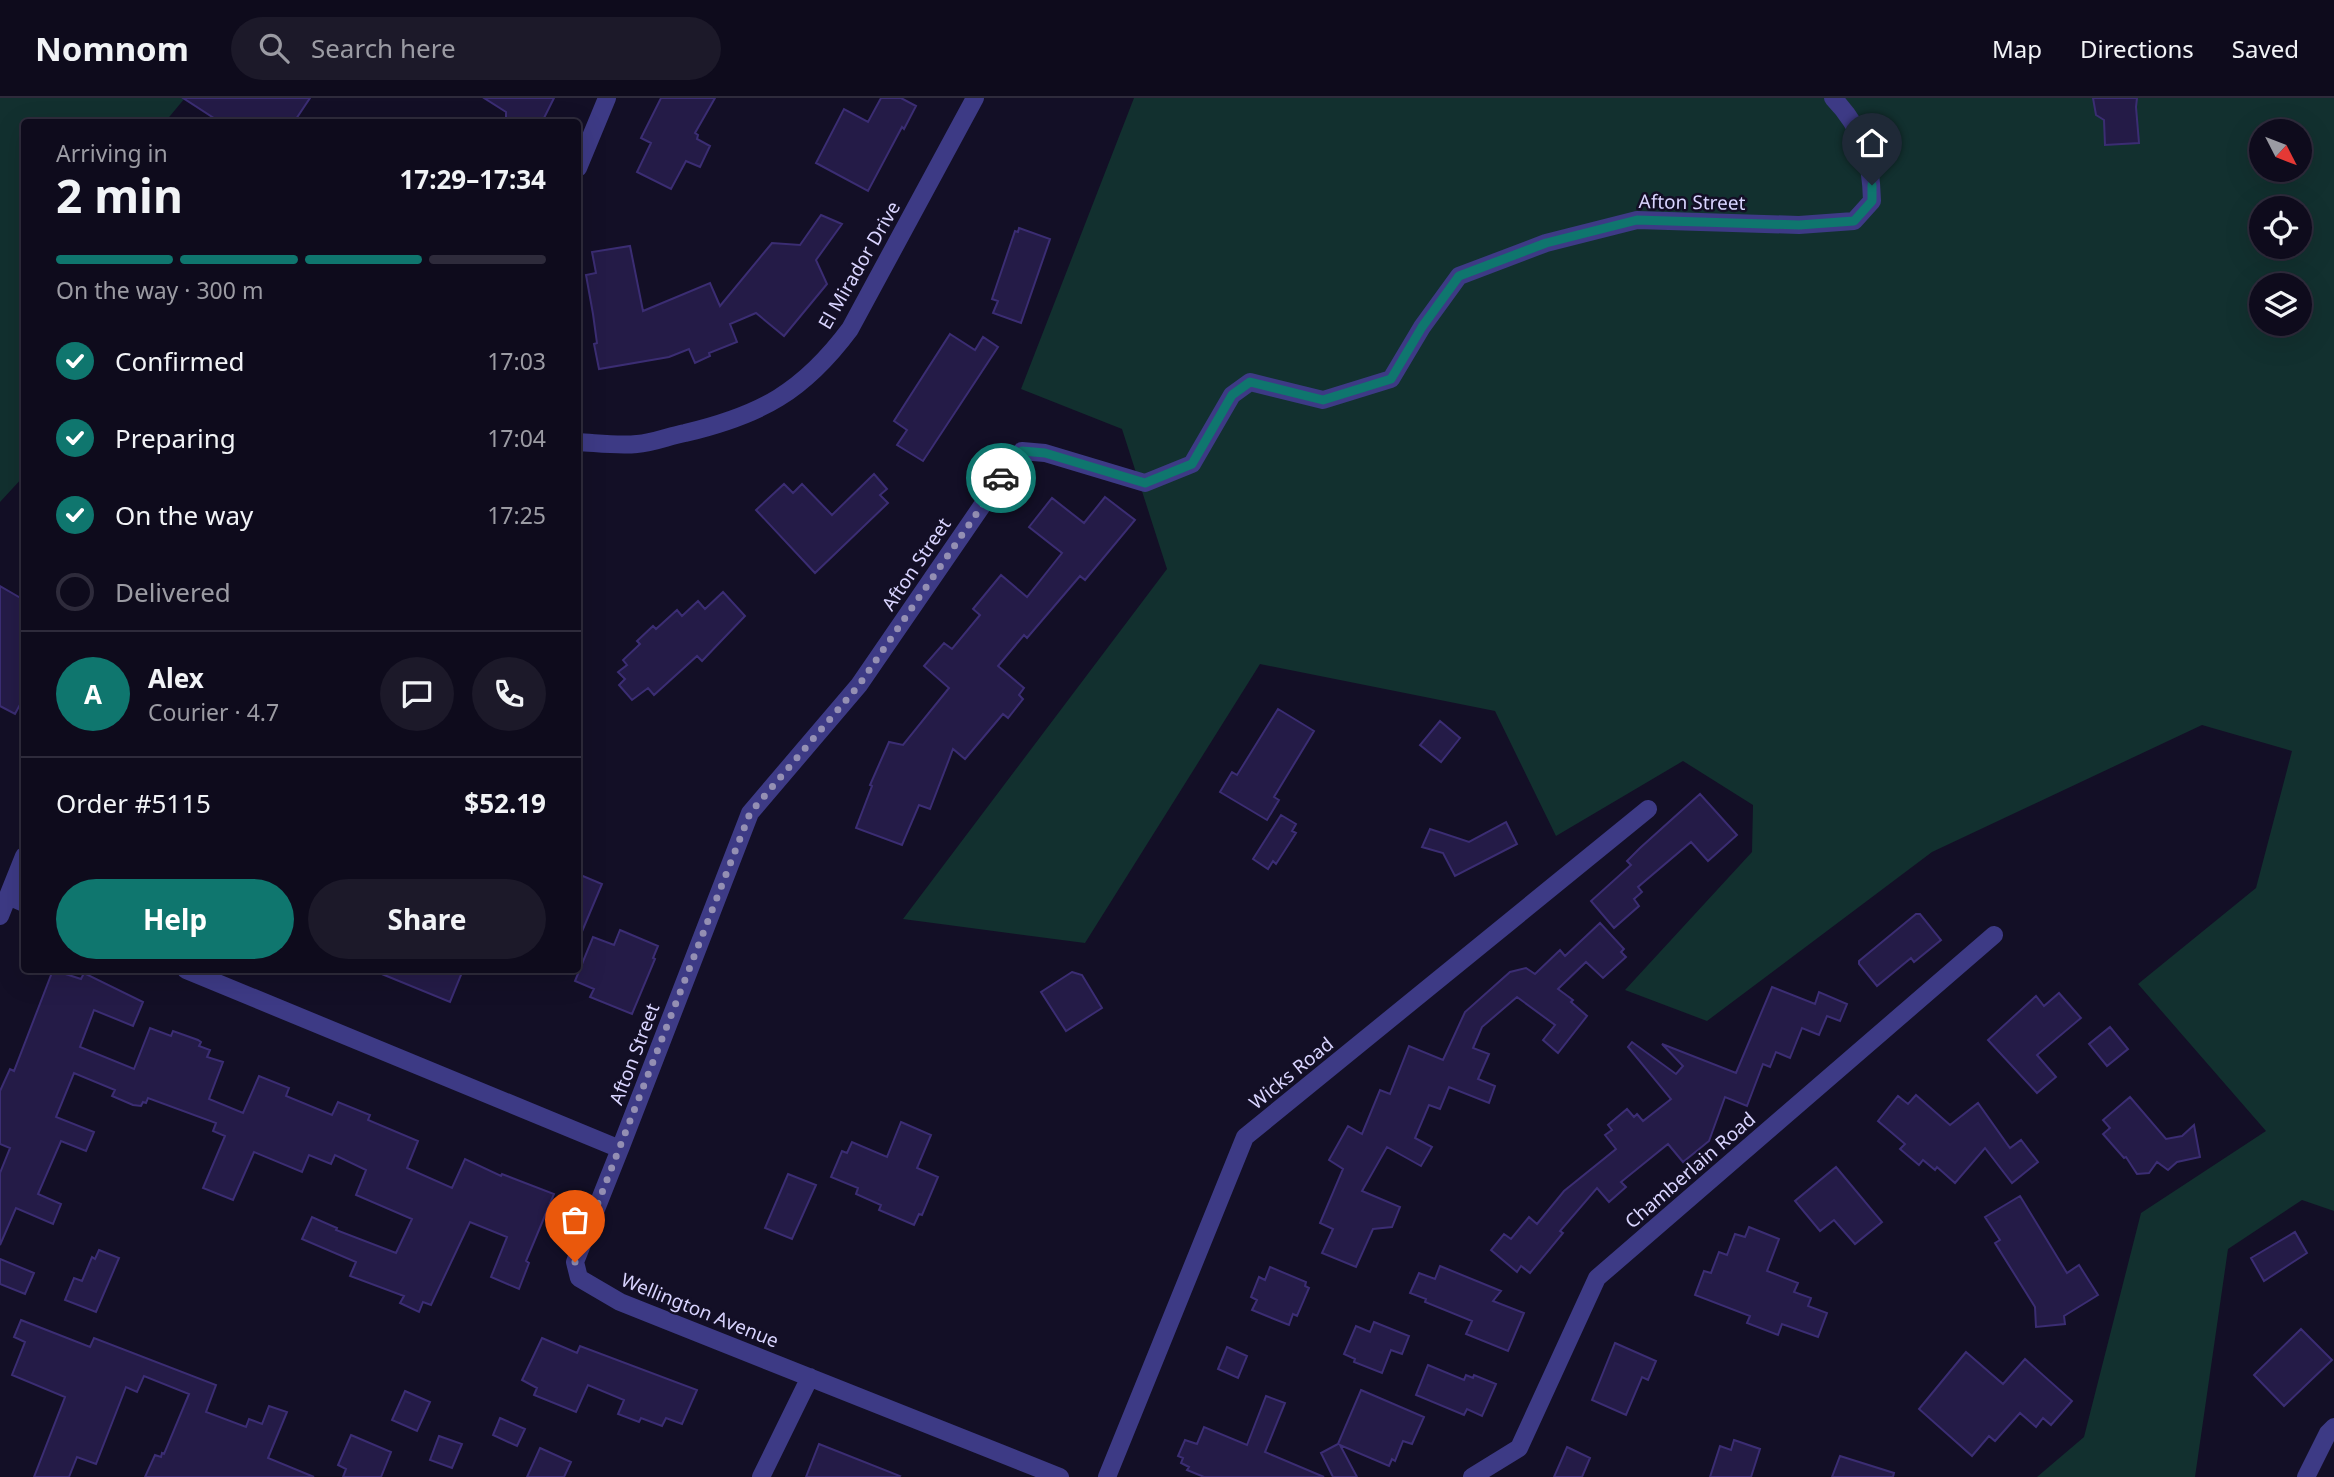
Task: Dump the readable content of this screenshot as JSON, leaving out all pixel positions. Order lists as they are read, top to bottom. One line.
{"streets":{"street":["Afton Street","El Mirador Drive","Wicks Road","Chamberlain Road","Wellington Avenue"]},"crossings":[["Afton Street","Wellington Avenue"]],"north":"bottom right","page":{"header":"Nomnom","search":"Search here","nav":["Map","Directions","Saved"],"heading":["2 min","Arriving in","17:29–17:34"],"panel":["Alex","Courier · 4.7","Order #5115","$52.19"],"bar":"On the way · 300 m","list":[["Confirmed","17:03"],["Preparing","17:04"],["On the way","17:25"],"Delivered"],"round":"A","buttons":["Help","Share"]}}
